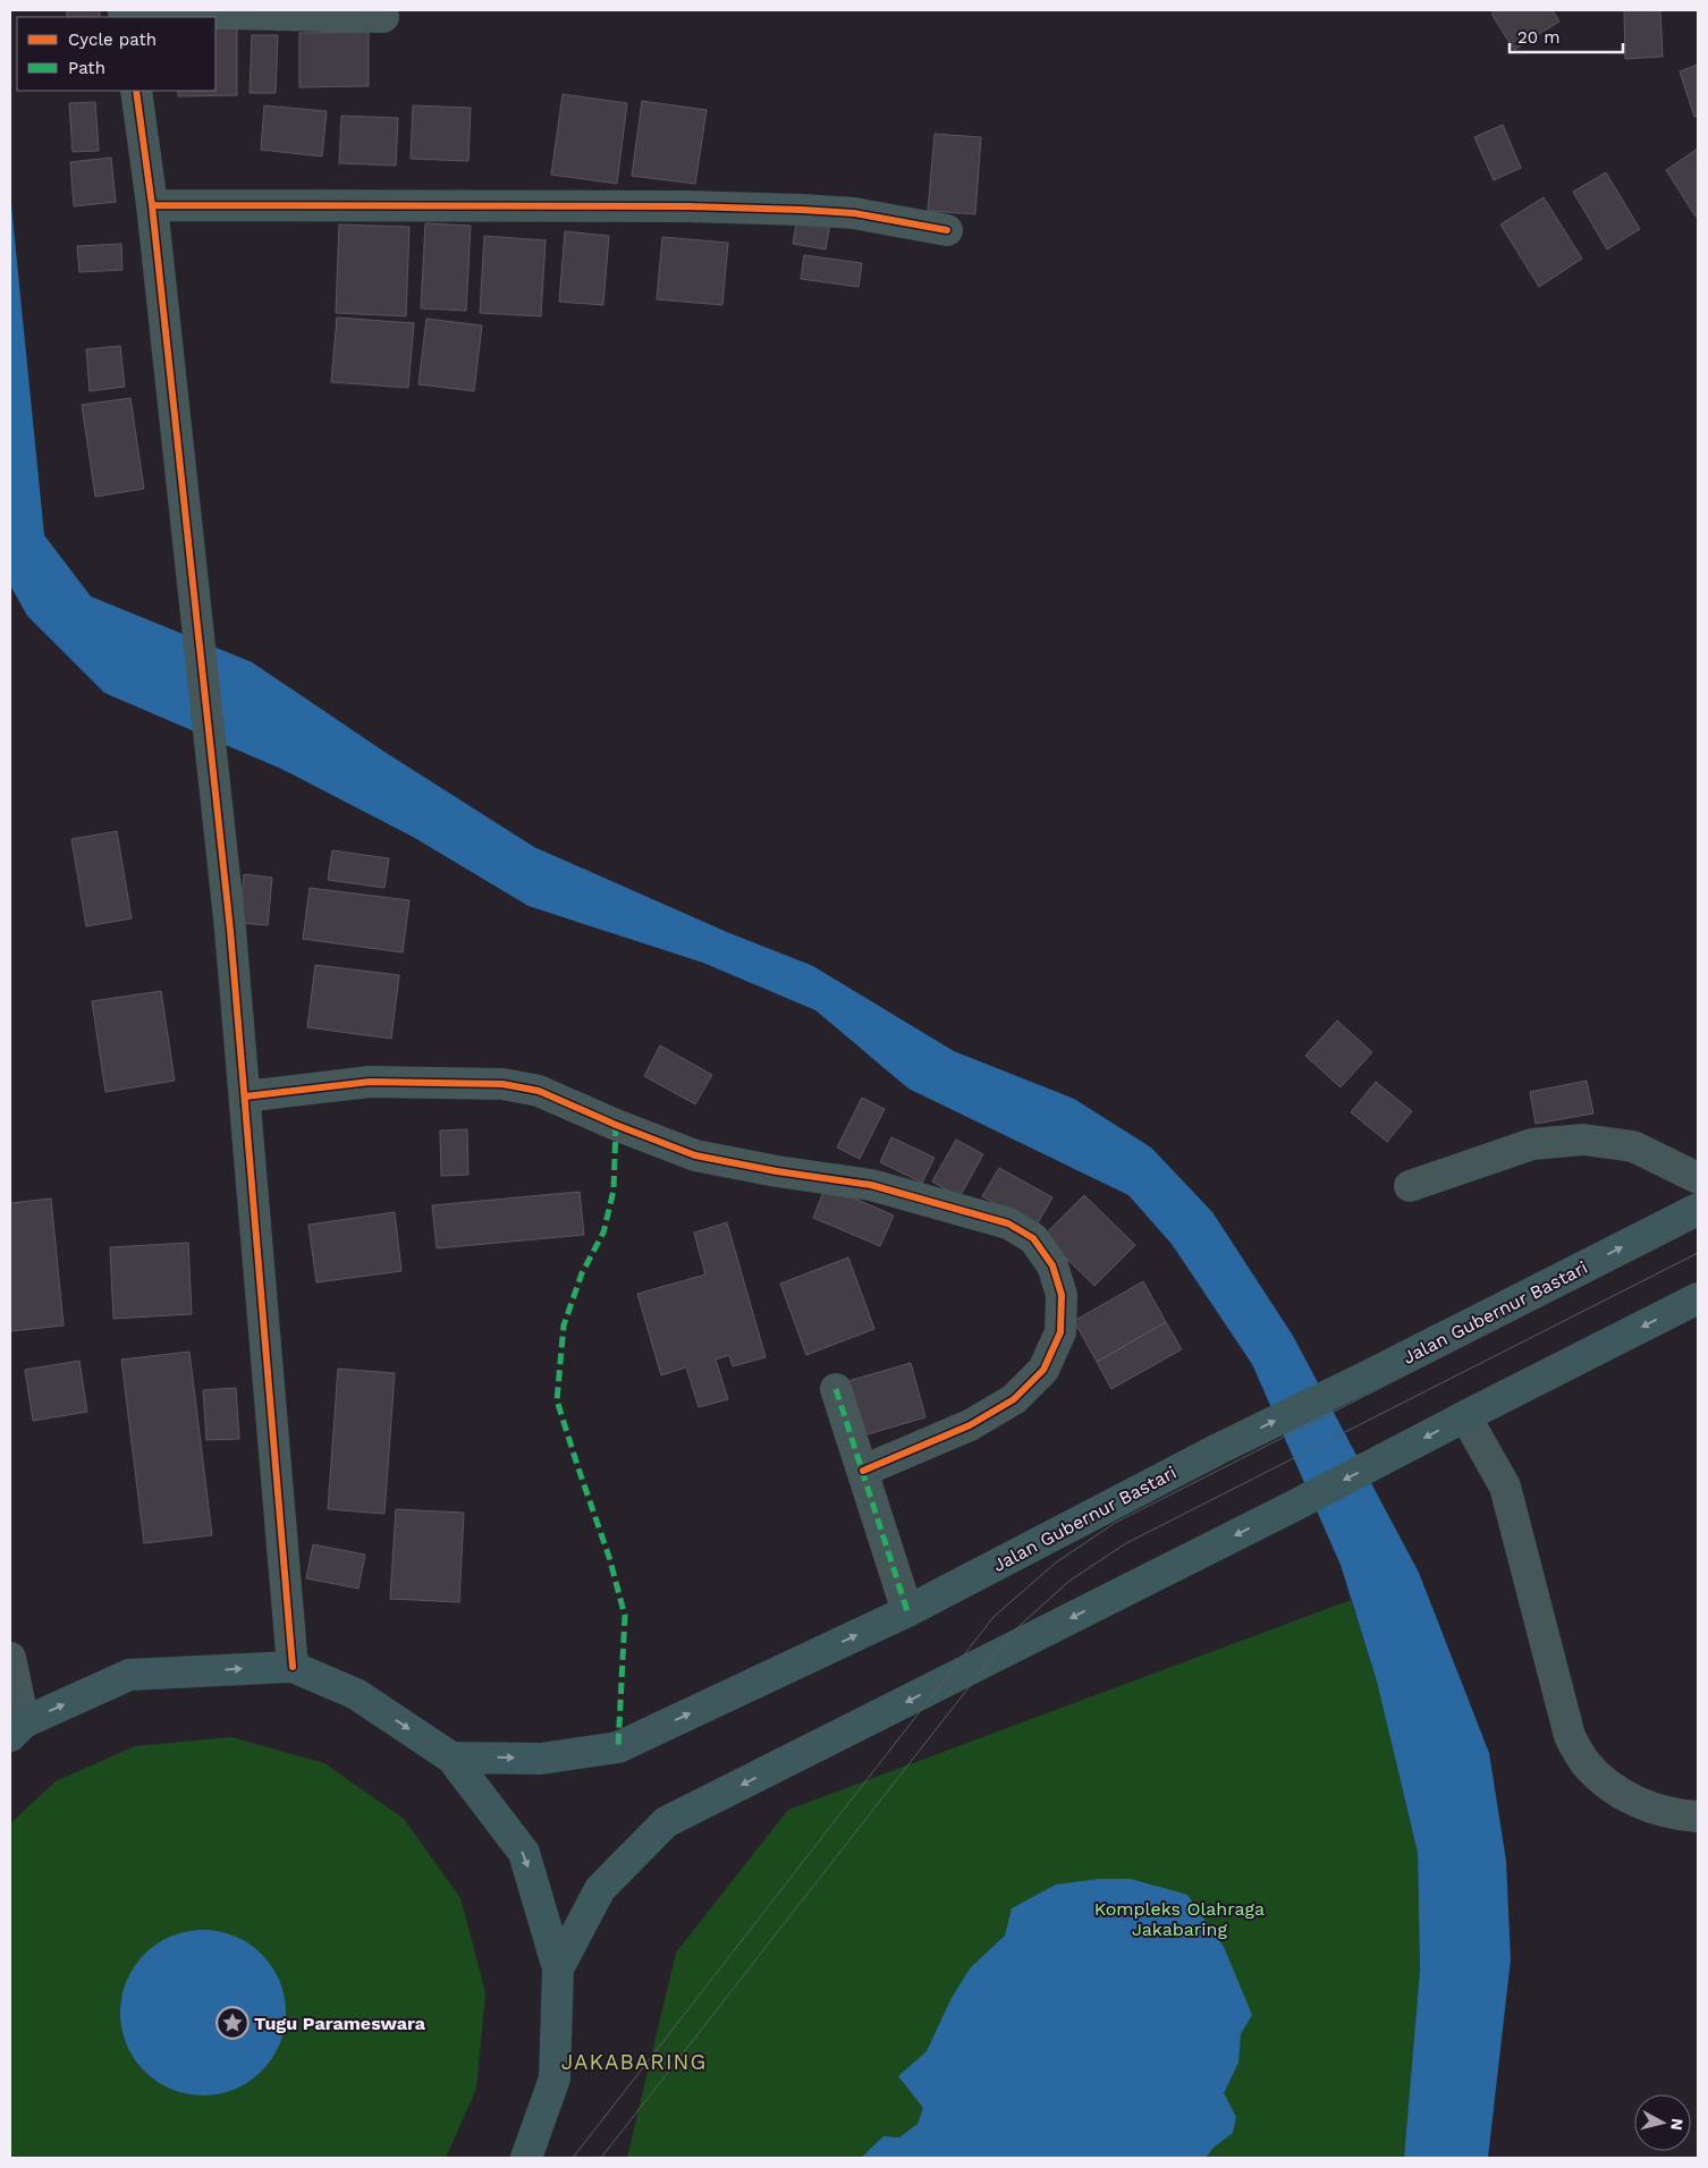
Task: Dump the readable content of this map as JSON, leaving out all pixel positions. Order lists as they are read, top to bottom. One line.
{"streets":{"highway":["Jalan Gubernur Bastari"]},"districts":["JAKABARING"],"parks":["Kompleks Olahraga Jakabaring"],"places":{"place":["Tugu Parameswara"]},"legend":["Cycle path","Path"],"scale_bar":"20 m","north":"right"}
